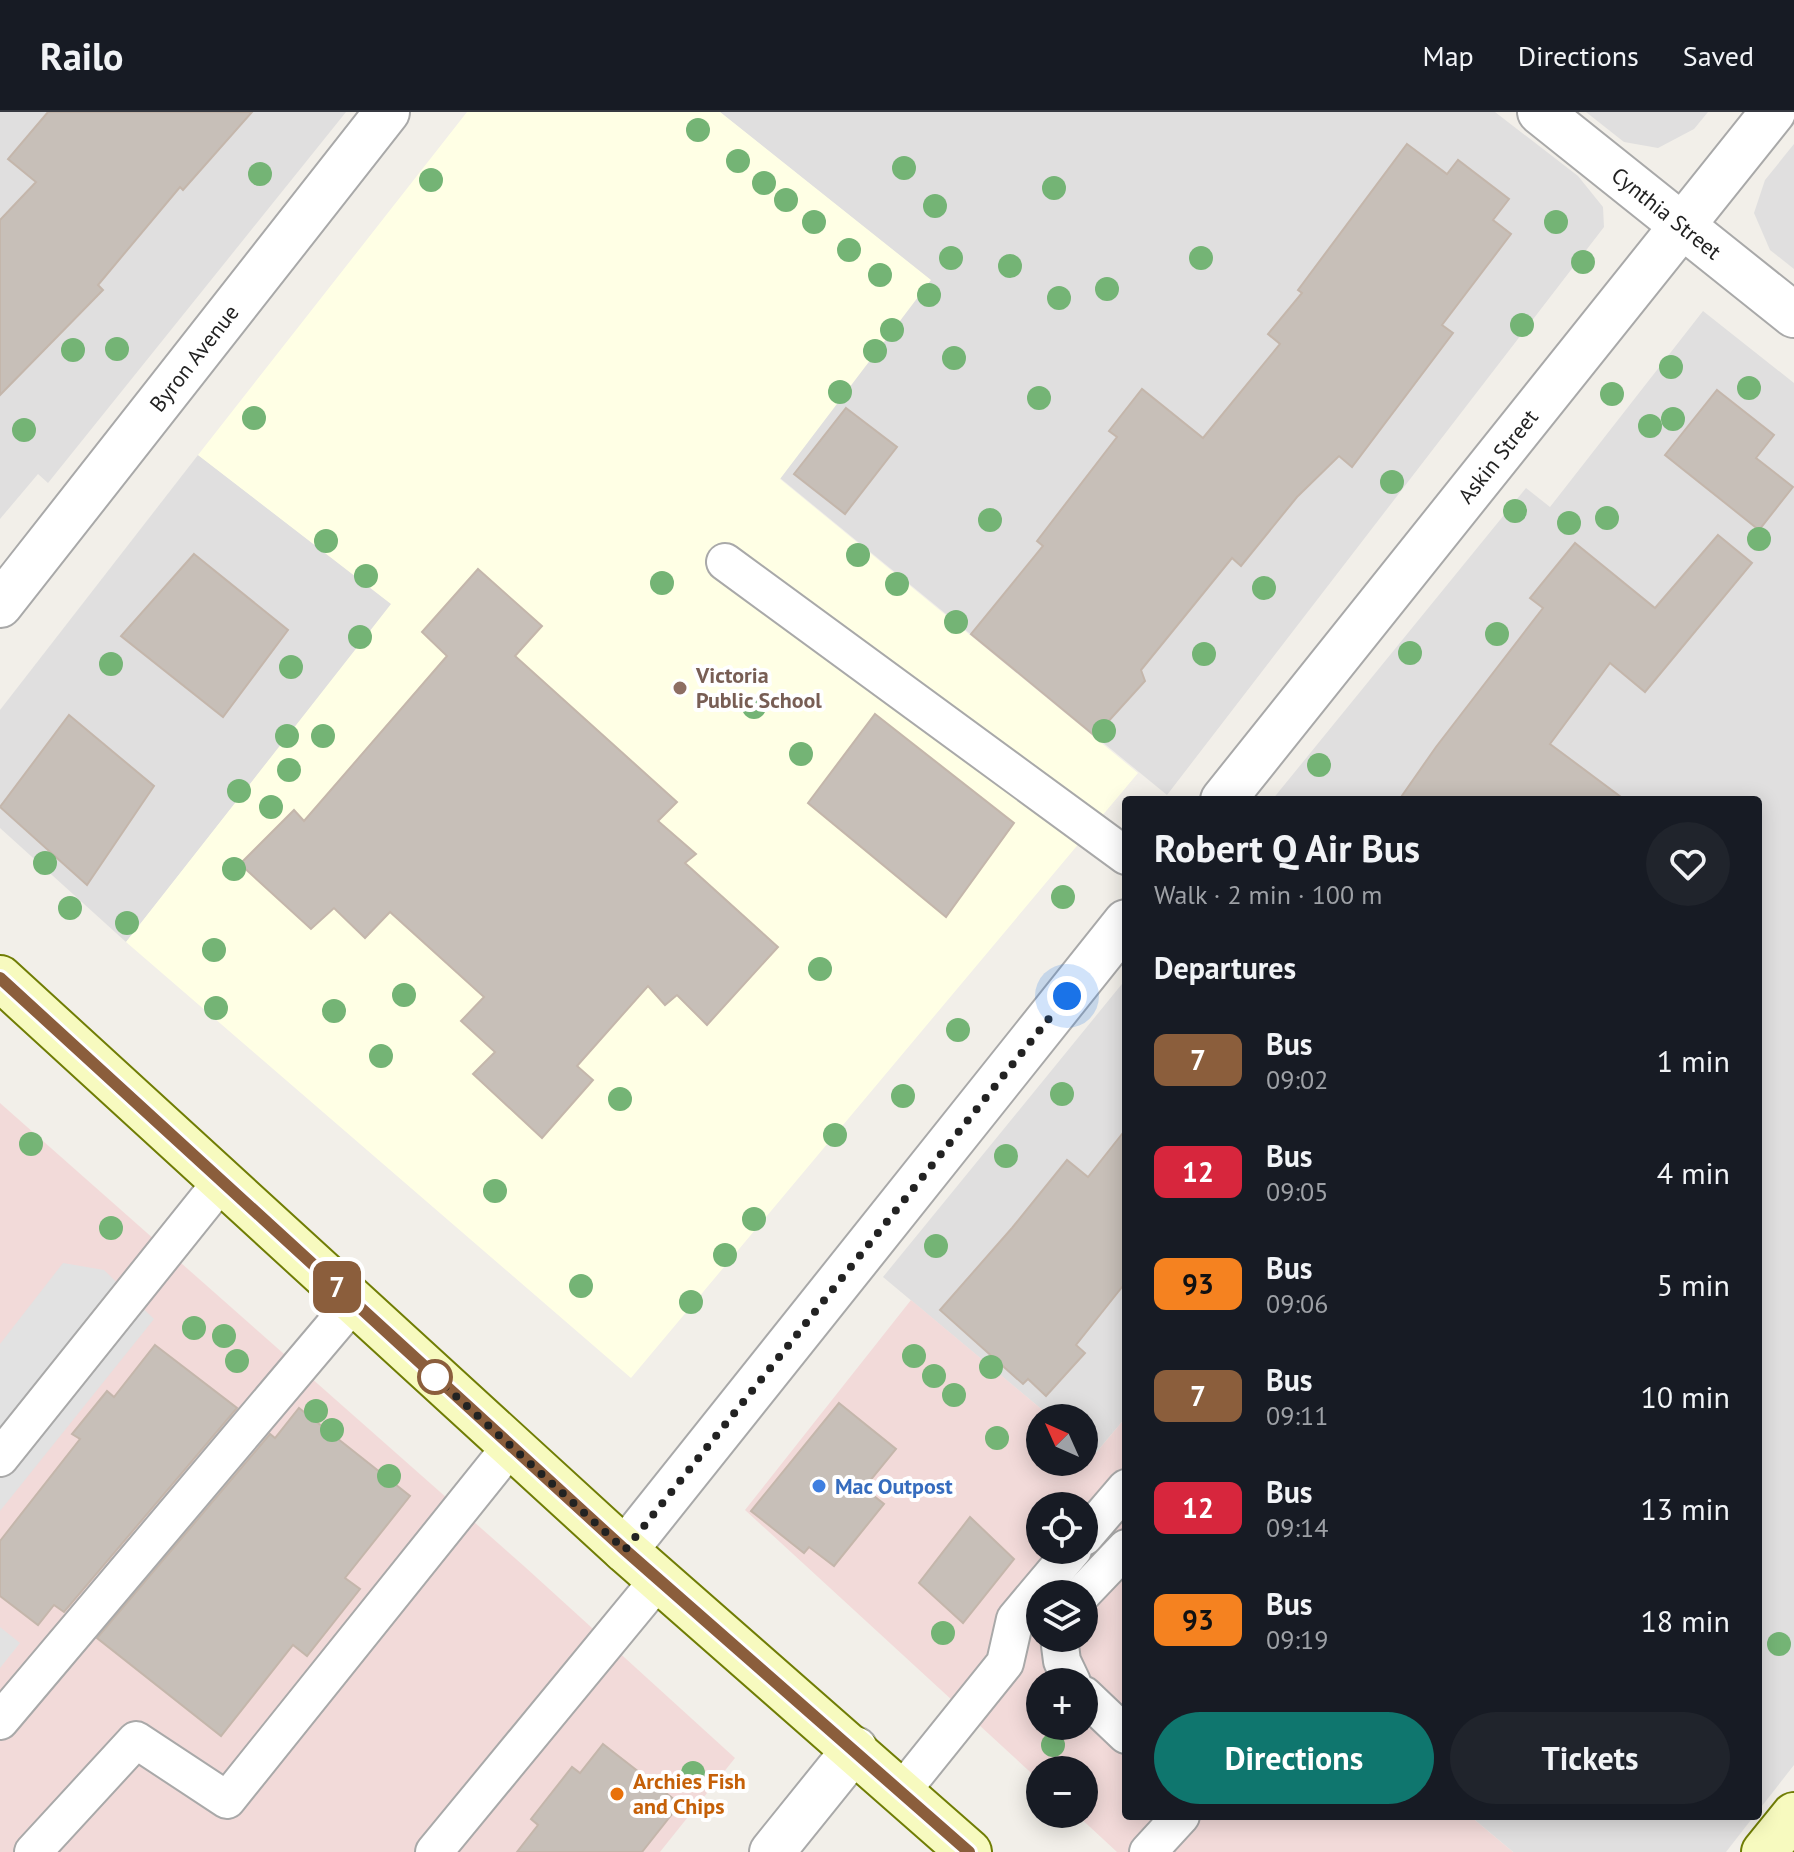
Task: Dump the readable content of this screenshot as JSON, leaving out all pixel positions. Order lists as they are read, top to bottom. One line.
{"streets":{"street":["Cynthia Street","Byron Avenue","Askin Street"]},"crossings":[["Cynthia Street","Askin Street"]],"places":["Victoria Public School","Mac Outpost","Archies Fish and Chips"],"lines":["bus line 7"],"north":"top left","page":{"header":"Railo","nav":["Map","Directions","Saved"],"on_map":"7","heading":[["Robert Q Air Bus","Walk · 2 min · 100 m"],"Departures"],"list":[{"mark":"7","name":"Bus","note":"09:02","value":"1 min"},{"mark":"12","name":"Bus","note":"09:05","value":"4 min"},{"mark":"93","name":"Bus","note":"09:06","value":"5 min"},{"mark":"7","name":"Bus","note":"09:11","value":"10 min"},{"mark":"12","name":"Bus","note":"09:14","value":"13 min"},{"mark":"93","name":"Bus","note":"09:19","value":"18 min"}],"map_buttons":["+","−"],"buttons":["Directions","Tickets"]}}
